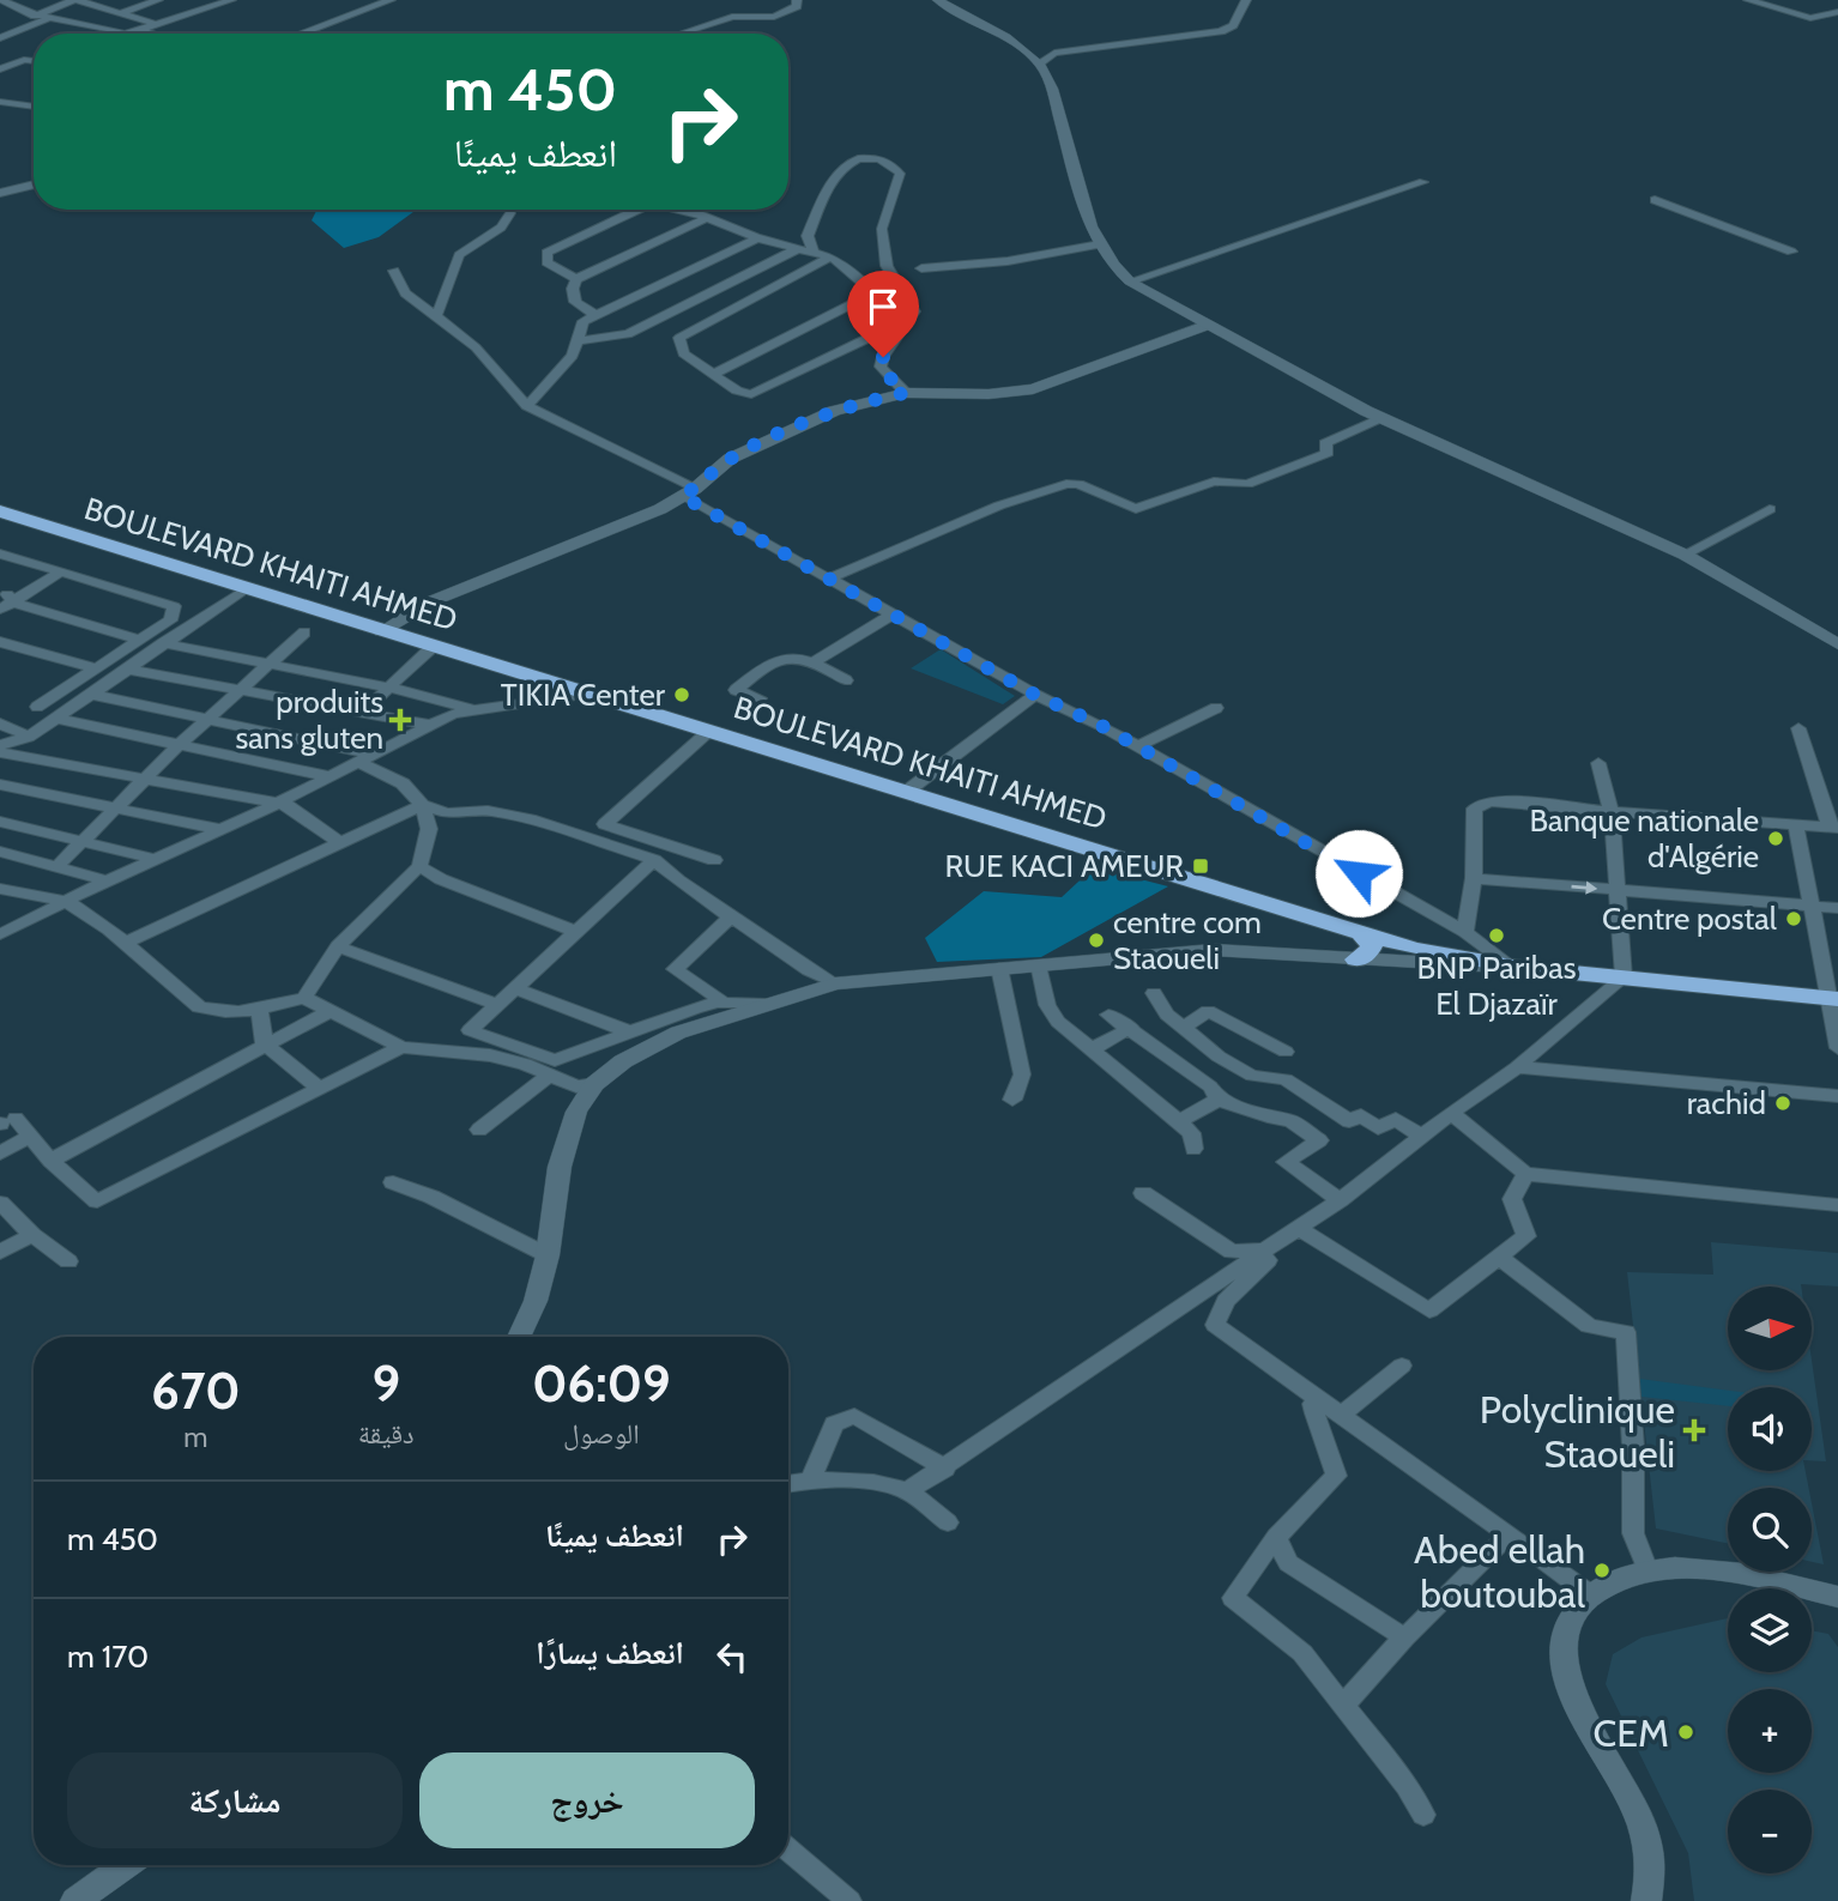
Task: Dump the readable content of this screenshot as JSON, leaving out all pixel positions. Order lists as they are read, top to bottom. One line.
{"streets":{"highway":["BOULEVARD KHAITI AHMED"]},"places":{"other":["TIKIA Center","Banque nationale d'Algérie","Centre postal","BNP Paribas El Djazaïr","centre com Staoueli","rachid","Abed ellah boutoubal","CEM"],"health":["produits sans gluten","Polyclinique Staoueli"],"transit":["RUE KACI AMEUR"]},"north":"right","page":{"turn":["450 m","انعطف يمينًا"],"map_buttons":["+","−"],"eta":["06:09","الوصول","9","دقيقة","670","m"],"list":[{"name":"انعطف يمينًا","value":"450 m"},{"name":"انعطف يسارًا","value":"170 m"}],"buttons":["خروج","مشاركة"]}}
